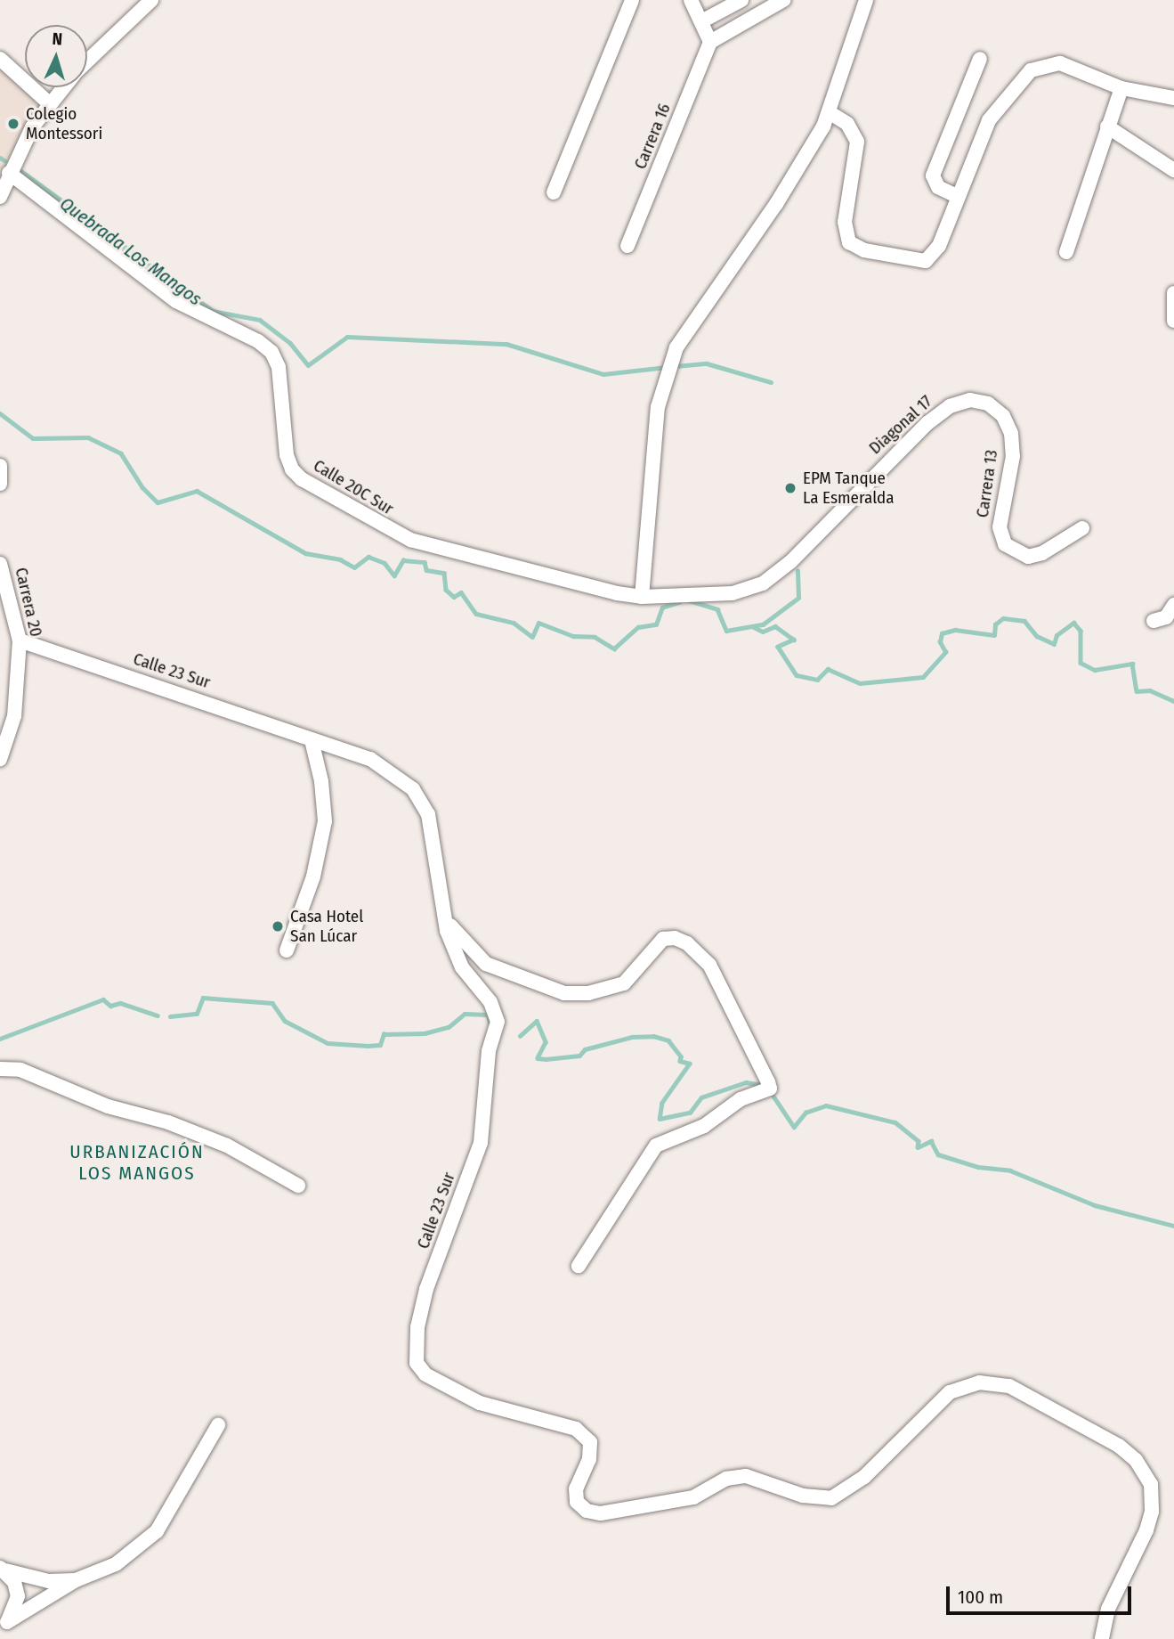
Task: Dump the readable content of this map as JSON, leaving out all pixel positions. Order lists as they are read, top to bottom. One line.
{"streets":{"street":["Carrera 16","Diagonal 17","Carrera 13","Calle 20C Sur","Carrera 20","Calle 23 Sur"]},"crossings":[["Diagonal 17","Carrera 13"],["Diagonal 17","Calle 20C Sur"],["Carrera 20","Calle 23 Sur"]],"districts":["URBANIZACIÓN LOS MANGOS"],"water":["Quebrada Los Mangos"],"places":["Colegio Montessori","EPM Tanque La Esmeralda","Casa Hotel San Lúcar"],"scale_bar":"100 m","north":"top"}
